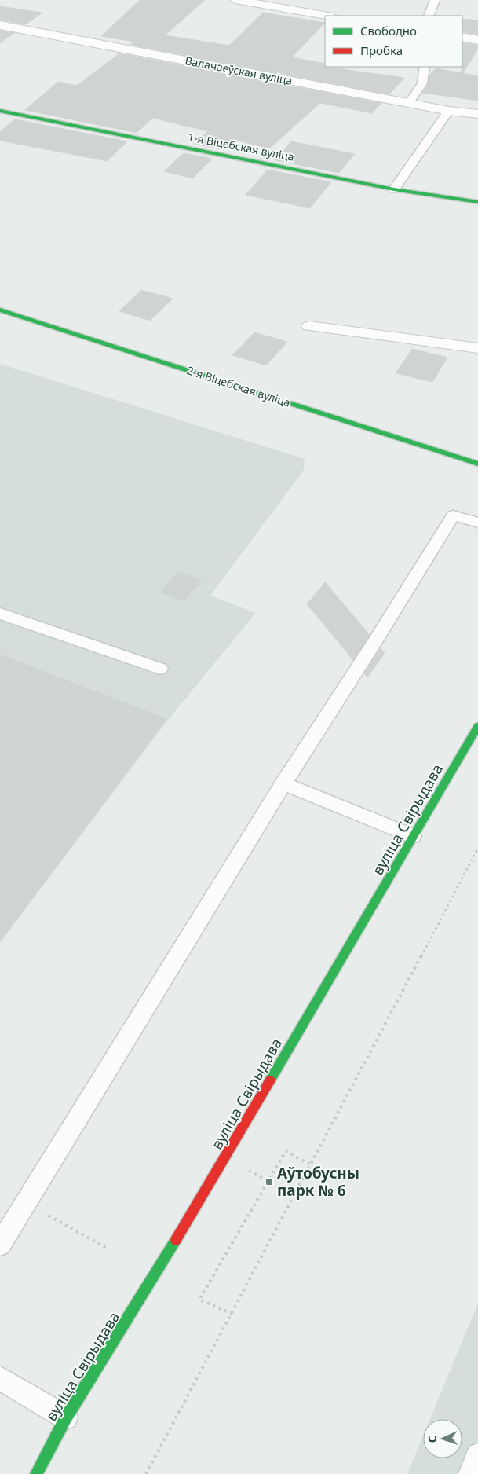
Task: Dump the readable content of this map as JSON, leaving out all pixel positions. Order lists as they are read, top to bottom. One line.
{"streets":{"street":["Валачаеўская вуліца","1-я Віцебская вуліца","2-я Віцебская вуліца","вуліца Свірыдава"]},"places":{"transit":["Аўтобусны парк № 6"]},"legend":["Свободно","Пробка"],"north":"left"}
